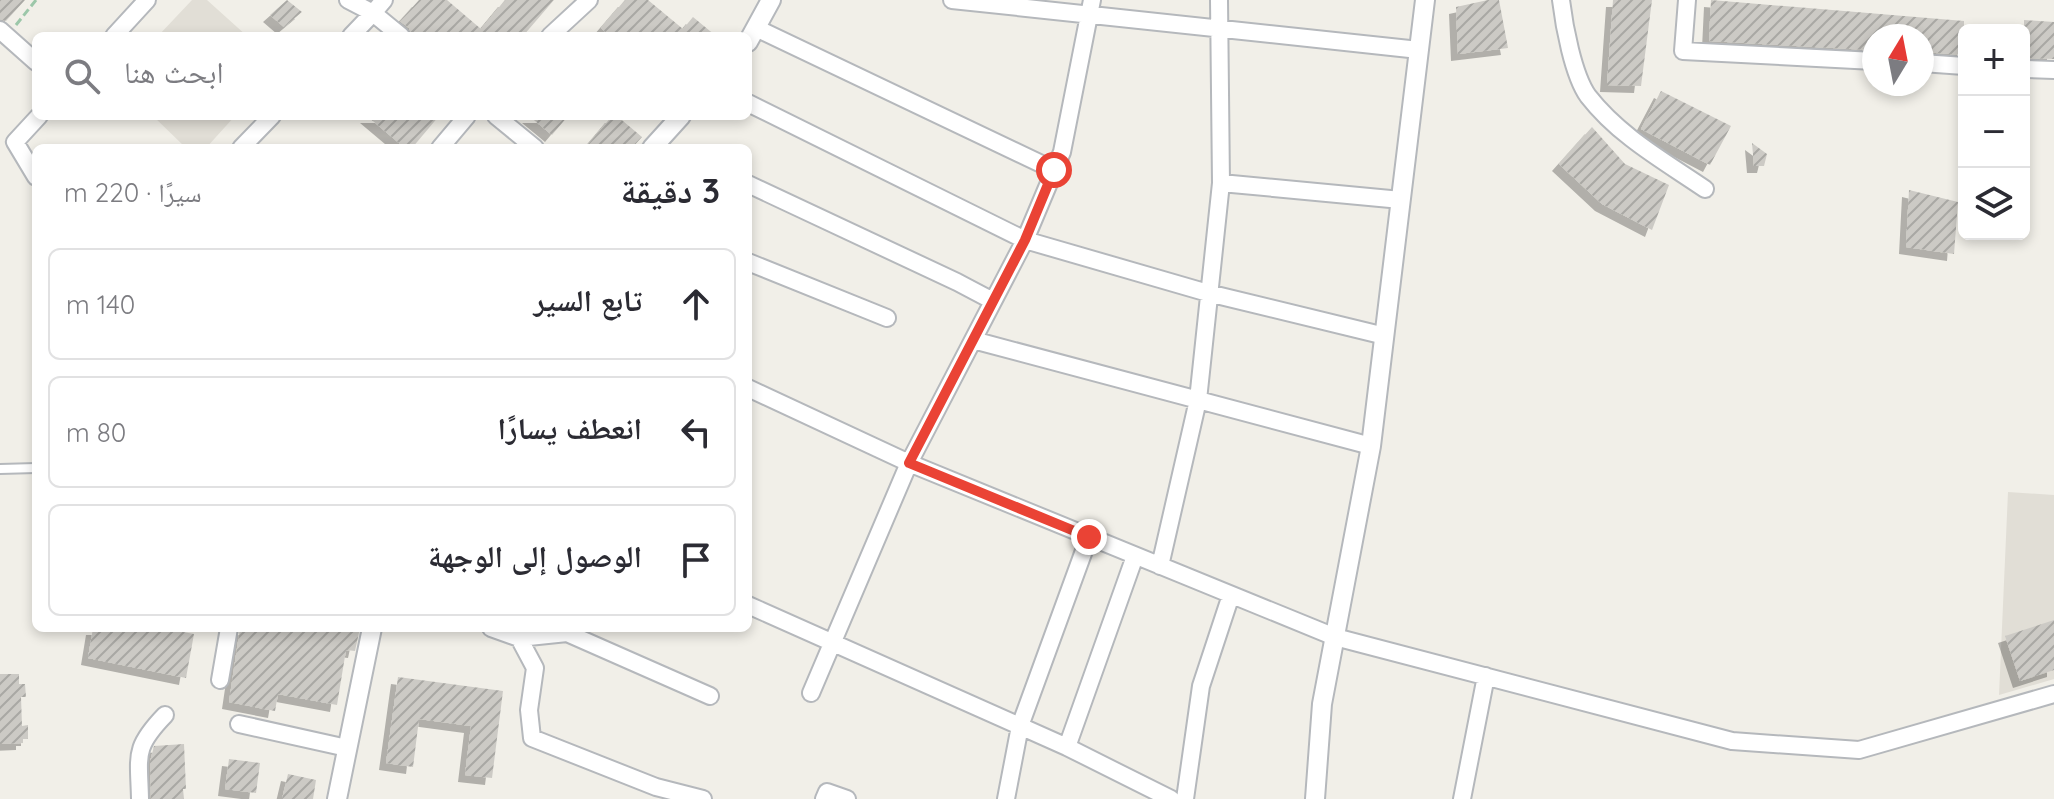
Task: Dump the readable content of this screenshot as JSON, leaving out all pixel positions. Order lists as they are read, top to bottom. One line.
{"north":"top","page":{"map_buttons":["+","−"],"search":"ابحث هنا","heading":["3 دقيقة","سيرًا · 220 m"],"list":[["تابع السير","140 m"],["انعطف يسارًا","80 m"],"الوصول إلى الوجهة"]}}
